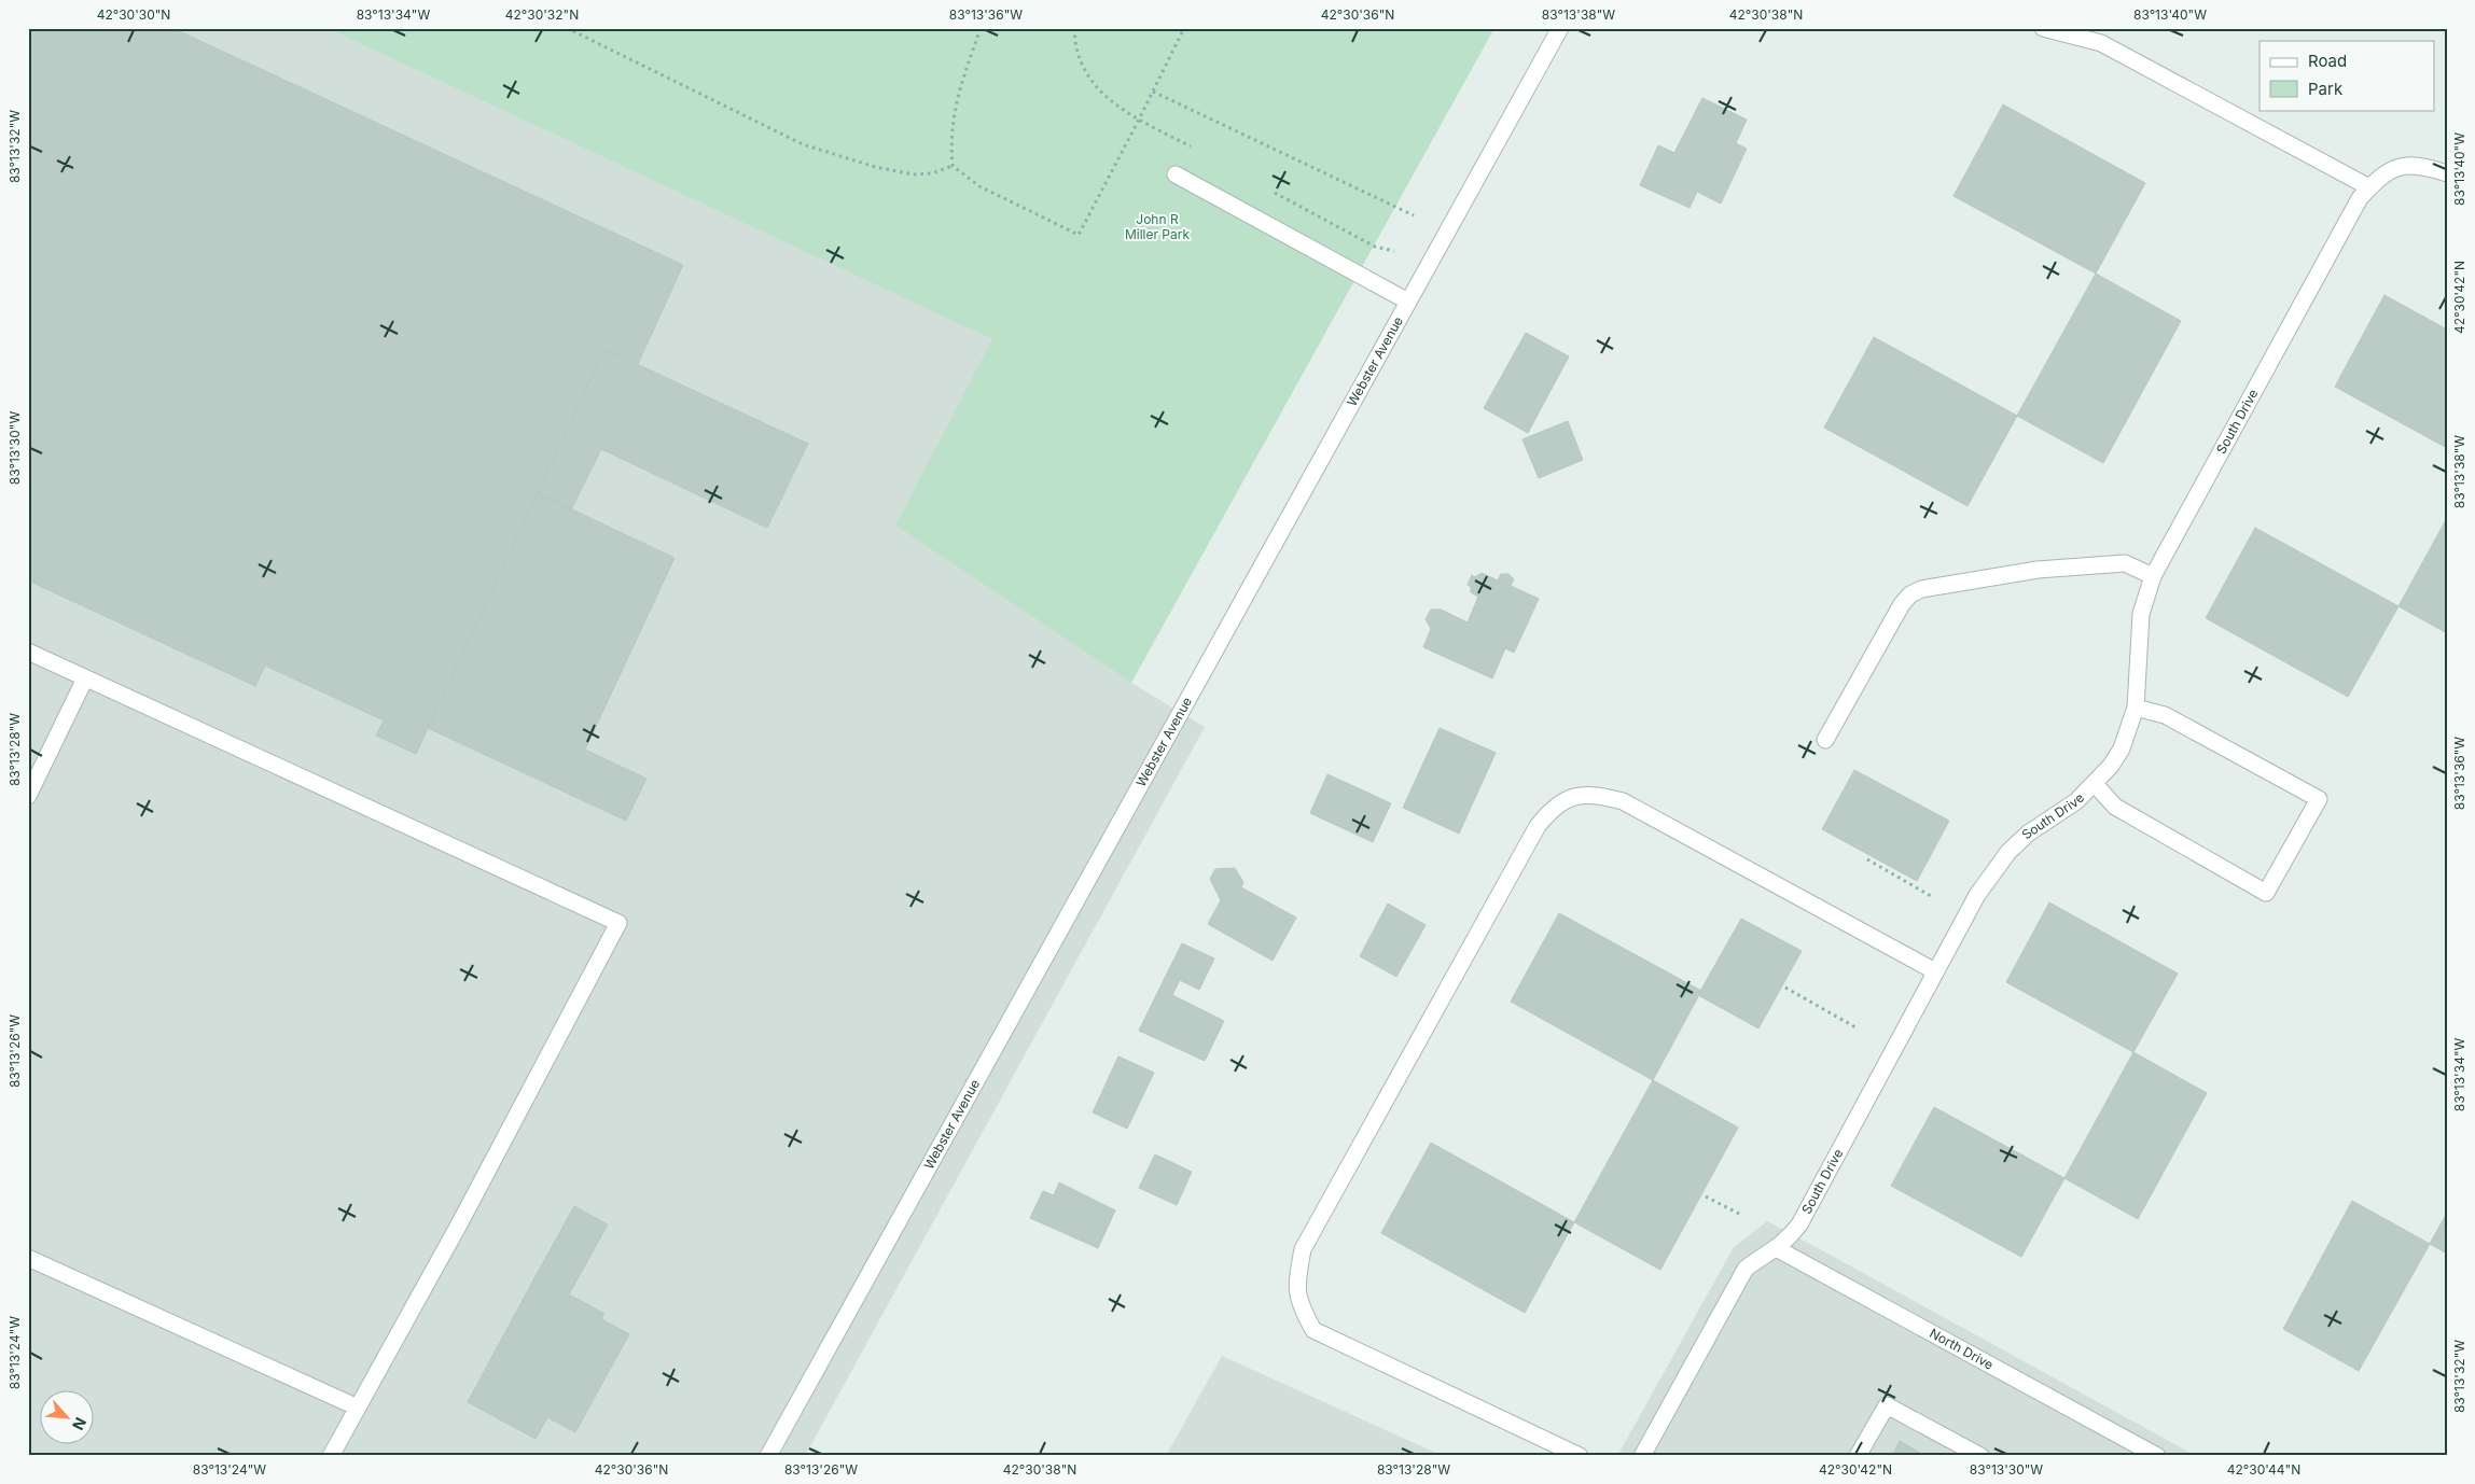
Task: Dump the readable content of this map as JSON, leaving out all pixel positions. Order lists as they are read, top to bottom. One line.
{"streets":{"street":["Webster Avenue","South Drive","North Drive"]},"crossings":[["South Drive","North Drive"]],"parks":["John R Miller Park"],"legend":["Road","Park"],"north":"bottom right","coordinates":["42°30'30\"N","83°13'34\"W","42°30'32\"N","83°13'36\"W","42°30'36\"N","83°13'38\"W","42°30'38\"N","83°13'40\"W","83°13'32\"W","42°30'42\"N","83°13'30\"W","83°13'28\"W","83°13'26\"W","83°13'24\"W","42°30'44\"N"]}
